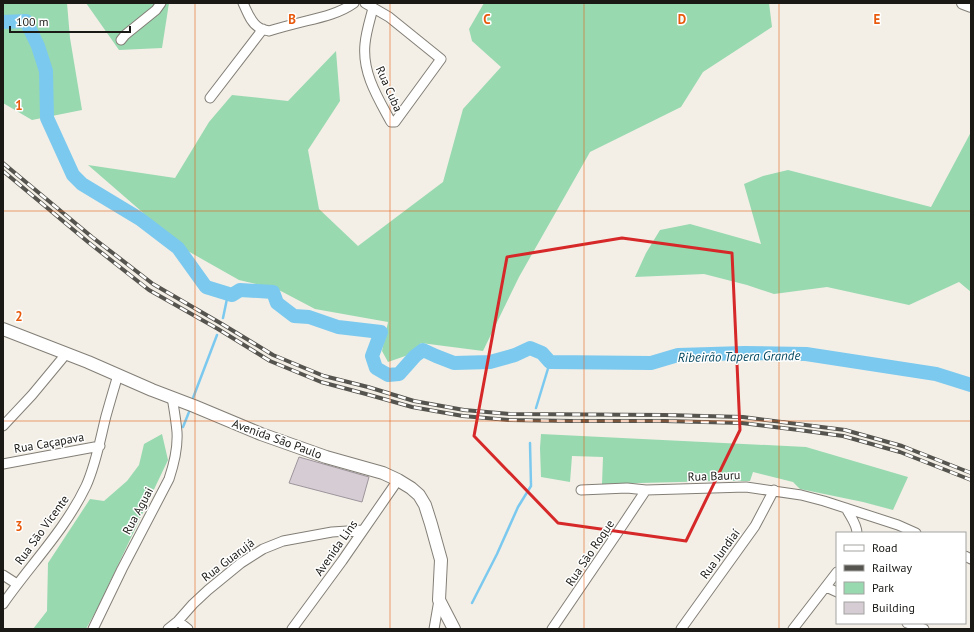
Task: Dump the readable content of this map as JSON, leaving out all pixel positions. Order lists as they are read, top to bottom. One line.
{"streets":{"main road":["Avenida São Paulo"],"street":["Rua Cuba","Rua Caçapava","Rua Bauru","Rua Aguai","Rua São Vicente","Avenida Lins","Rua São Roque","Rua Jundiaí","Rua Guarujá"]},"crossings":[["Avenida São Paulo","Rua Aguai"],["Avenida São Paulo","Rua São Vicente"],["Avenida São Paulo","Avenida Lins"],["Rua Caçapava","Rua São Vicente"],["Rua Bauru","Rua São Roque"],["Rua Bauru","Rua Jundiaí"],["Avenida Lins","Rua Guarujá"]],"water":["Ribeirão Tapera Grande"],"legend":["Road","Railway","Park","Building"],"scale_bar":"100 m","grid":{"columns":["B","C","D","E"],"rows":["1","2","3"]}}
